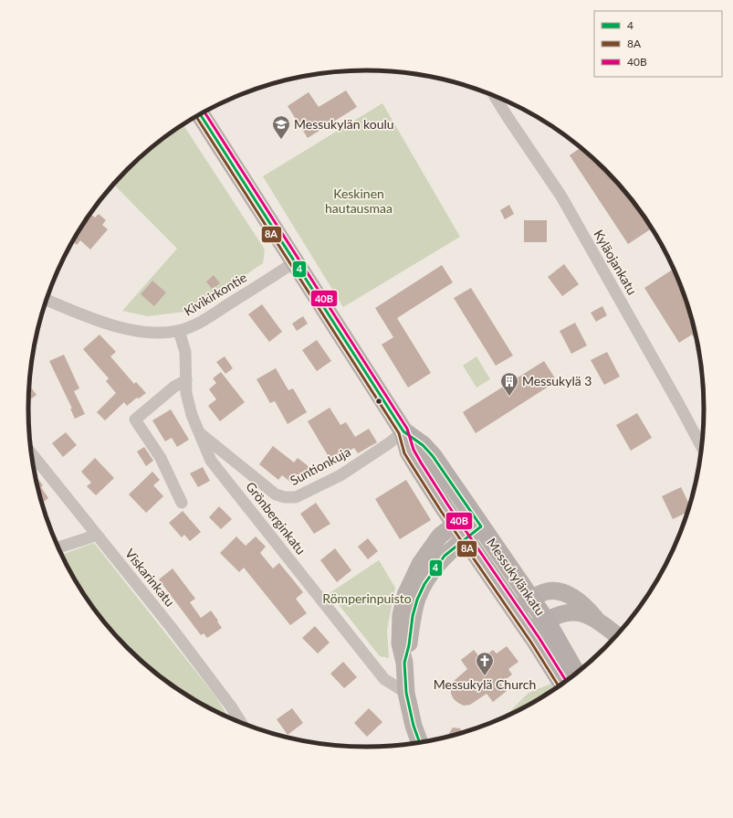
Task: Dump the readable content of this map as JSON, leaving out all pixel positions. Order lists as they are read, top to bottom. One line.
{"streets":{"main road":["Messukylänkatu"],"street":["Kyläojankatu","Kivikirkontie","Suntionkuja","Grönberginkatu","Viskarinkatu"]},"crossings":[["Kivikirkontie","Grönberginkatu"],["Kivikirkontie","Messukylänkatu"],["Suntionkuja","Grönberginkatu"],["Suntionkuja","Messukylänkatu"]],"parks":["Keskinen hautausmaa","Römperinpuisto"],"places":{"school or university":["Messukylän koulu"],"building":["Messukylä 3"],"church":["Messukylä Church"]},"lines":["transit line 40B","transit line 4","transit line 8A"],"legend":["4","8A","40B"]}
